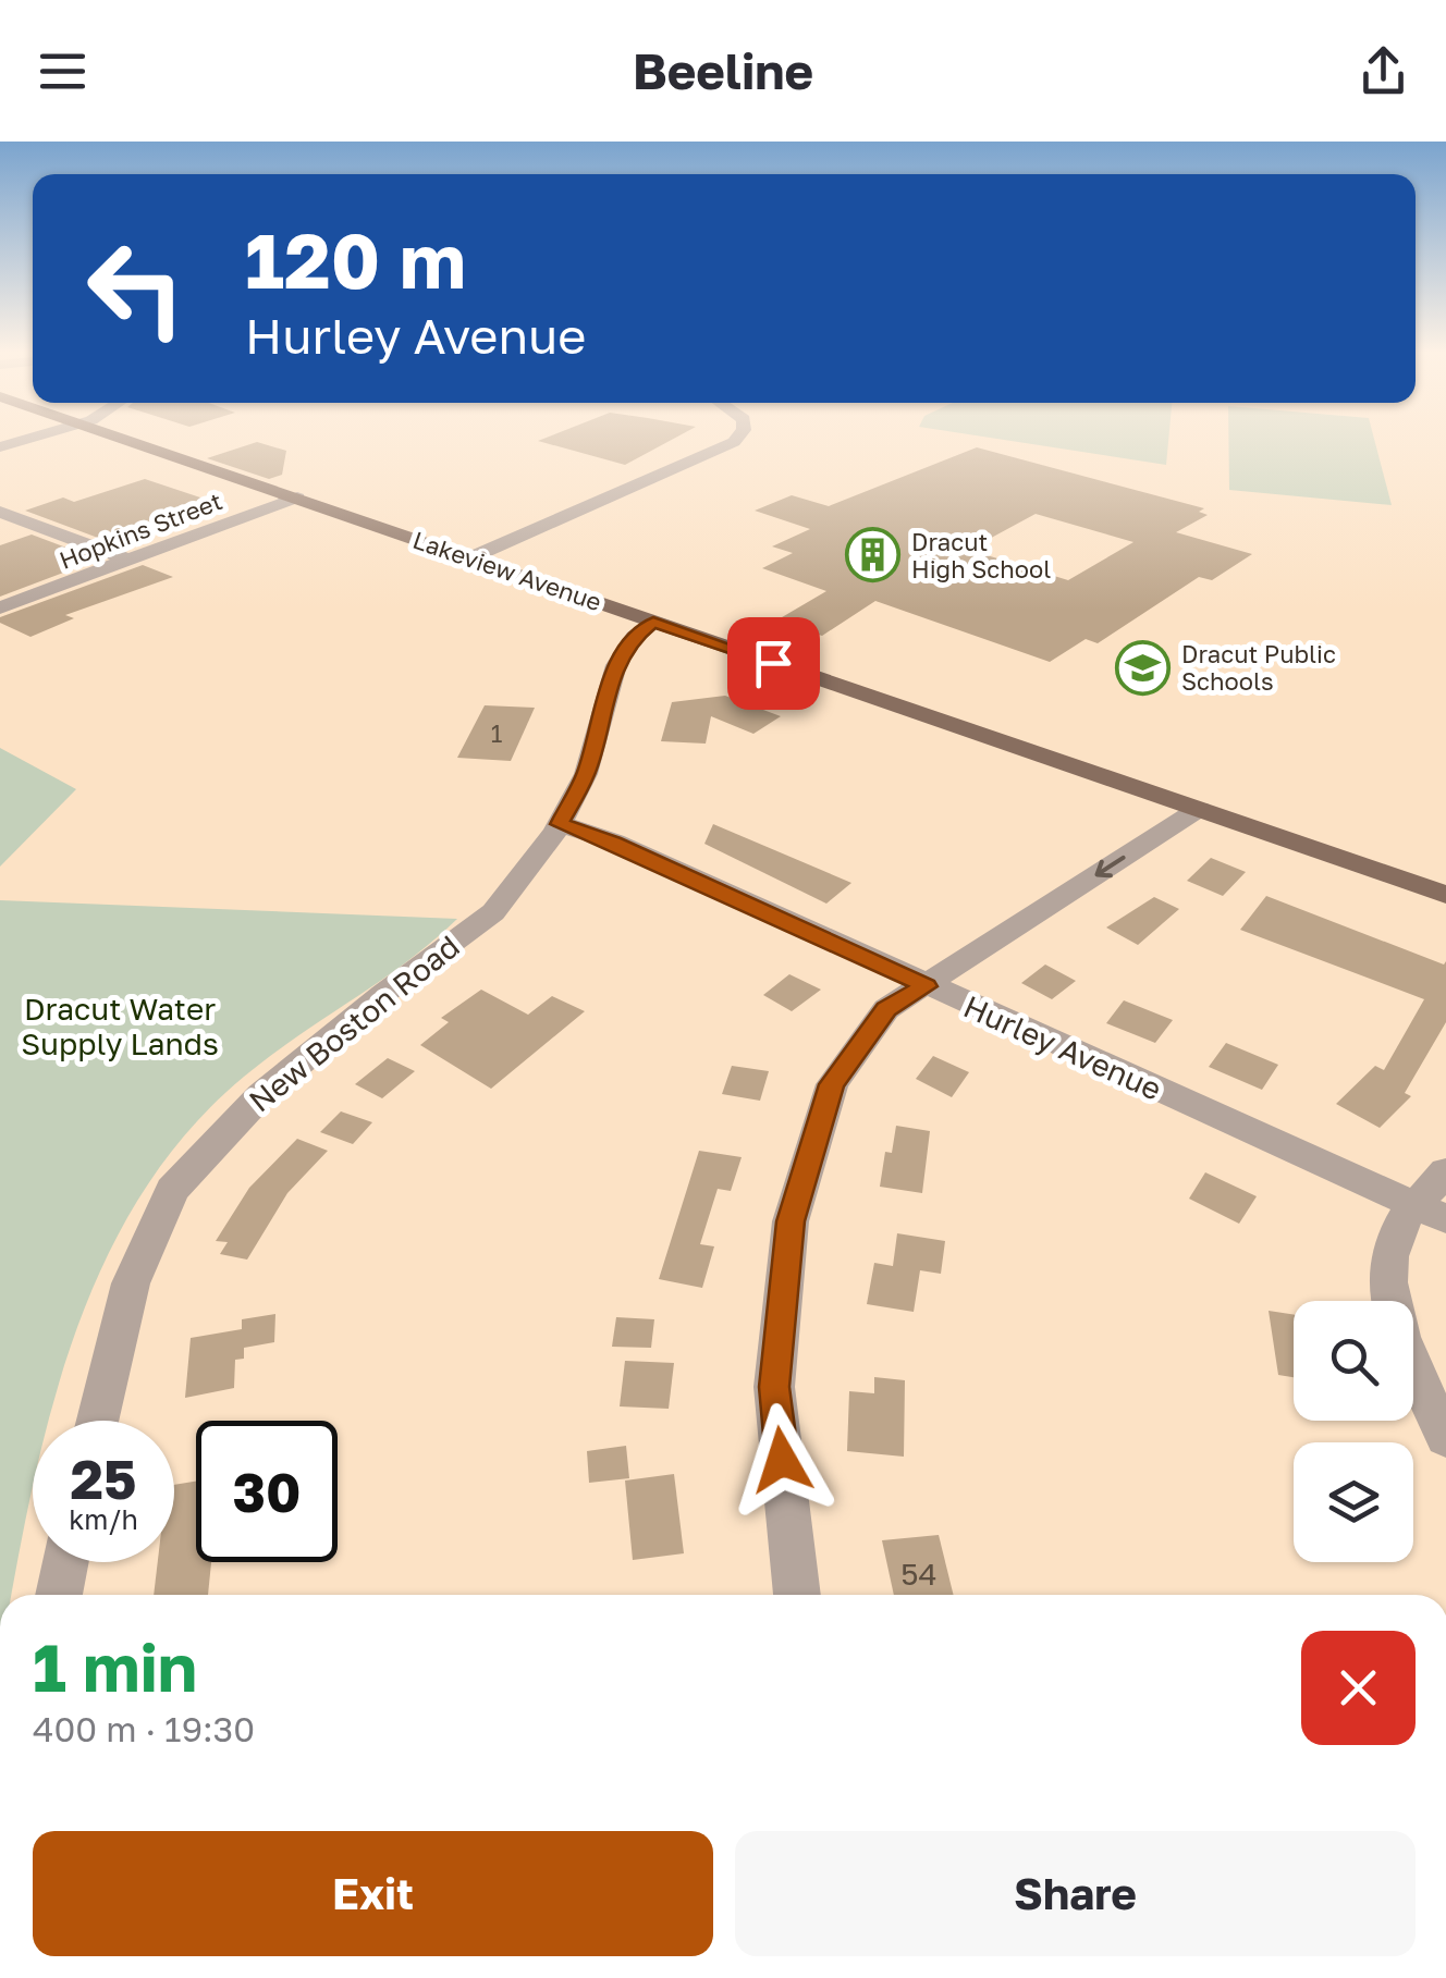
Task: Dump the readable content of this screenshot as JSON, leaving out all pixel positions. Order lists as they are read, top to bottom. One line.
{"streets":{"main road":["Lakeview Avenue"],"street":["Hopkins Street","New Boston Road","Hurley Avenue"]},"crossings":[["Hopkins Street","Lakeview Avenue"],["Lakeview Avenue","New Boston Road"],["New Boston Road","Hurley Avenue"]],"parks":["Dracut Water Supply Lands"],"places":{"building":["Dracut High School"],"school or university":["Dracut Public Schools"]},"house_numbers":["1","54"],"page":{"header":"Beeline","turn":["120 m","Hurley Avenue"],"speed":"25 km/h","limit":"30","heading":["1 min","400 m · 19:30"],"buttons":["Exit","Share"]}}
